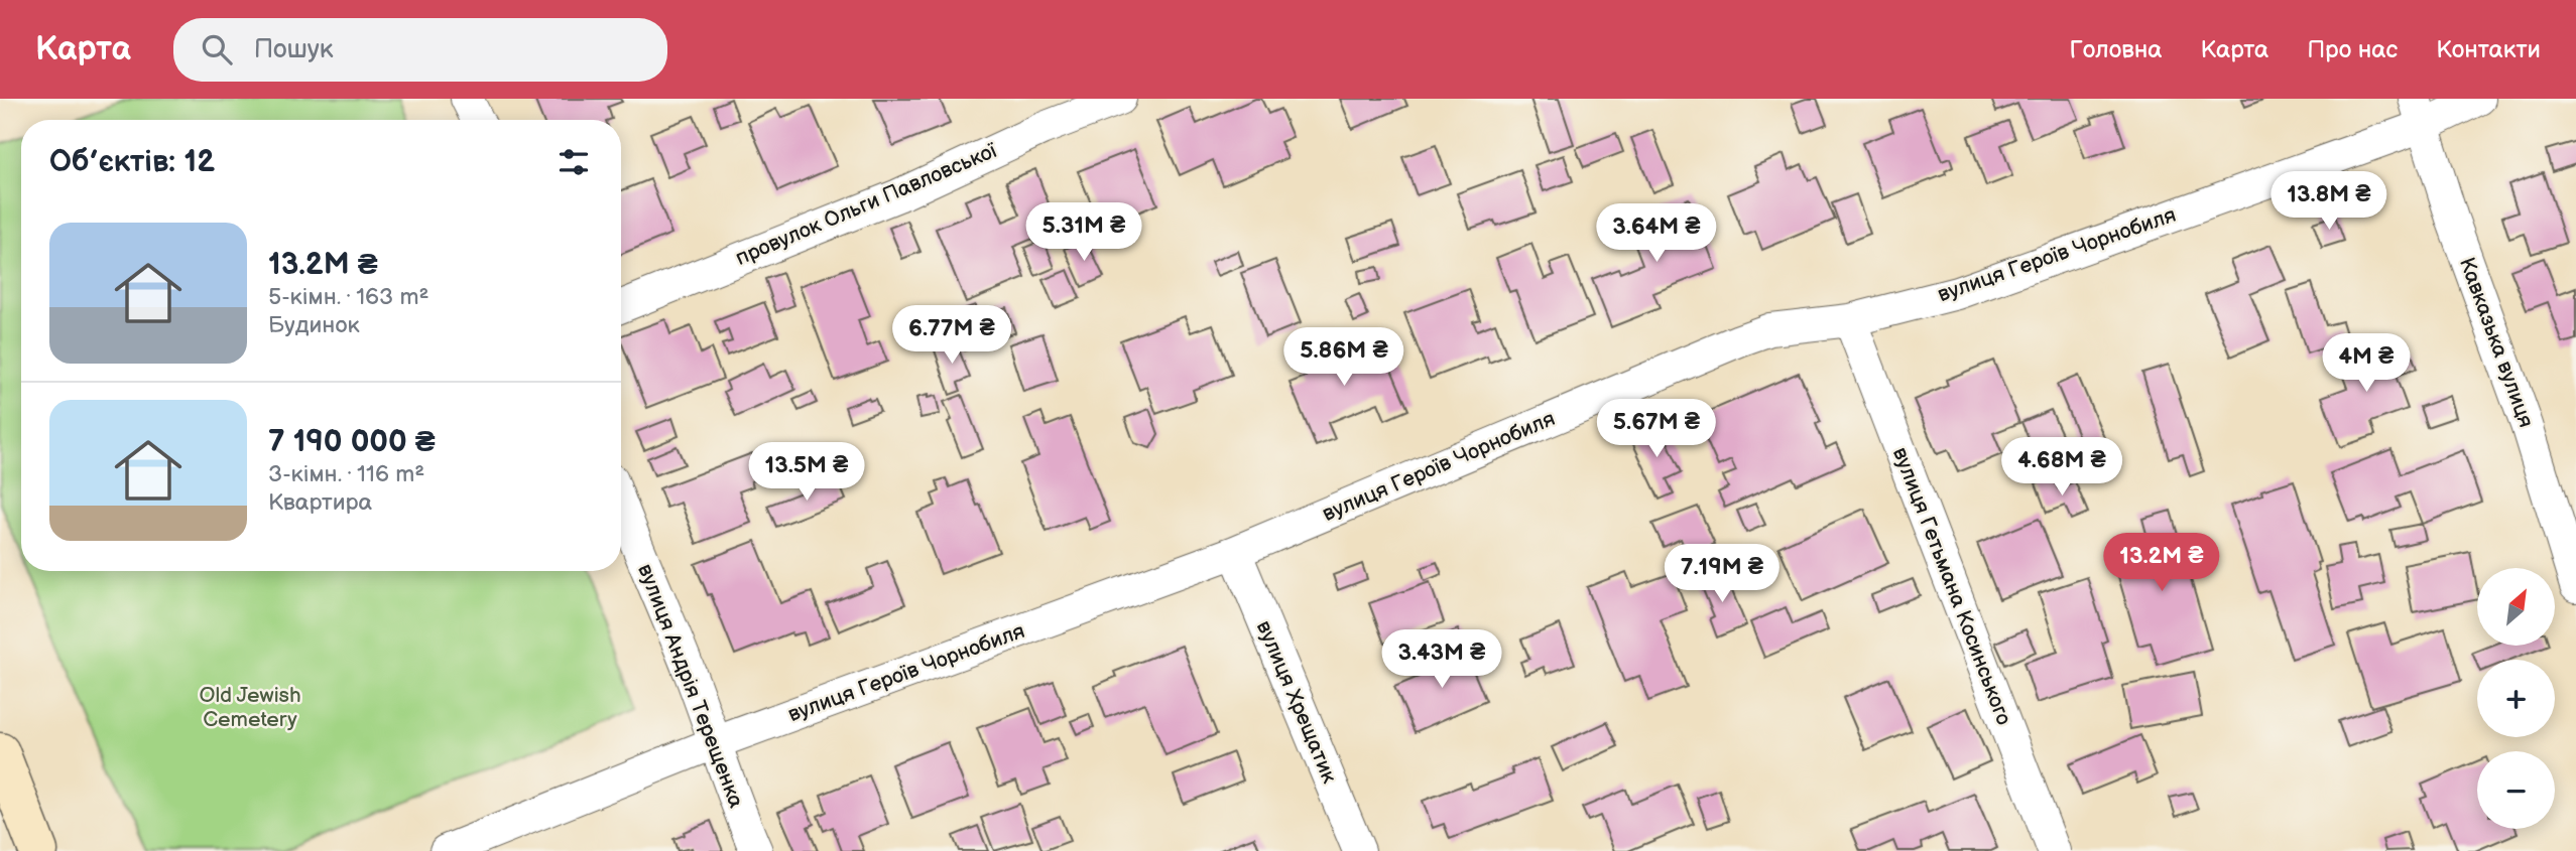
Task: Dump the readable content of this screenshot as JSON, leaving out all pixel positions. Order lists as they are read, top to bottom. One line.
{"streets":{"street":["провулок Ольги Павловської","вулиця Героїв Чорнобиля","Кавказька вулиця","вулиця Гетьмана Косинського","вулиця Андрія Терещенка","вулиця Хрещатик"]},"crossings":[["вулиця Героїв Чорнобиля","Кавказька вулиця"],["вулиця Героїв Чорнобиля","вулиця Гетьмана Косинського"],["вулиця Героїв Чорнобиля","вулиця Андрія Терещенка"],["вулиця Героїв Чорнобиля","вулиця Хрещатик"]],"parks":["Old Jewish Cemetery"],"north":"top right","page":{"header":"Карта","search":"Пошук","nav":["Головна","Карта","Про нас","Контакти"],"heading":"Об’єктів: 12","price":["13.8M ₴","5.31M ₴","3.64M ₴","6.77M ₴","5.86M ₴","4M ₴","5.67M ₴","4.68M ₴","13.5M ₴","13.2M ₴","7.19M ₴","3.43M ₴"],"list":[{"name":"13.2M ₴","note":"5-кімн. · 163 m² · Будинок"},{"name":"7 190 000 ₴","note":"3-кімн. · 116 m² · Квартира"}],"map_buttons":["+","−"]}}
